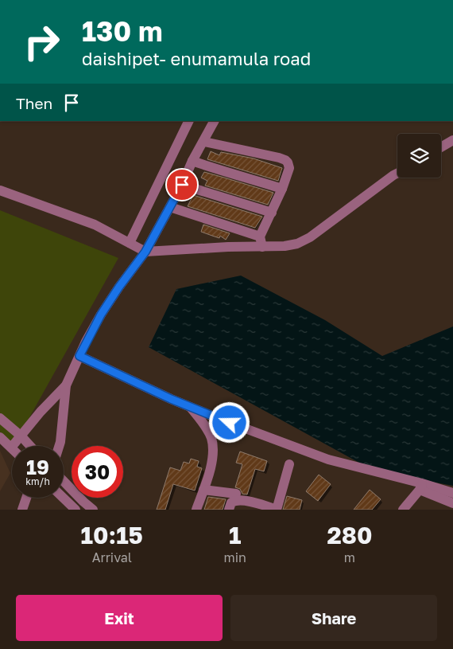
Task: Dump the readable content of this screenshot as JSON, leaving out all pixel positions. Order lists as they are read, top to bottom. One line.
{"page":{"turn":["130 m","daishipet- enumamula road"],"then":"Then","speed":"19 km/h","limit":"30","eta":["10:15","Arrival","1","min","280","m"],"buttons":["Exit","Share"]}}
